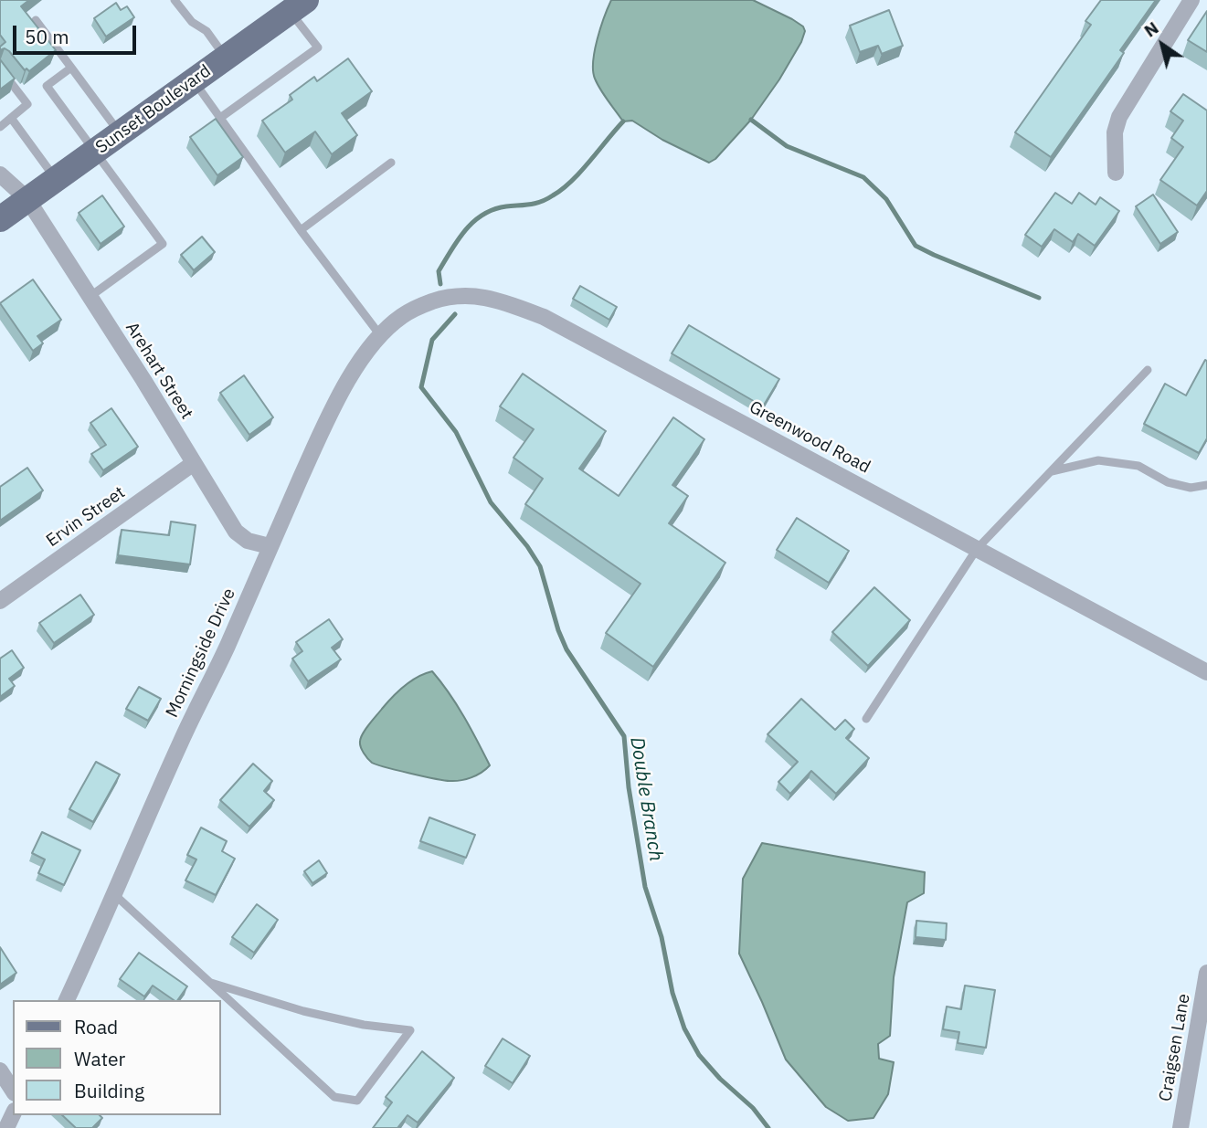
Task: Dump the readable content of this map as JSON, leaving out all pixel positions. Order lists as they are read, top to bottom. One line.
{"streets":{"main road":["Sunset Boulevard"],"street":["Arehart Street","Greenwood Road","Ervin Street","Morningside Drive","Craigsen Lane"]},"crossings":[["Sunset Boulevard","Arehart Street"],["Arehart Street","Ervin Street"],["Arehart Street","Morningside Drive"],["Greenwood Road","Morningside Drive"]],"water":["Double Branch"],"legend":["Road","Water","Building"],"scale_bar":"50 m","north":"top left"}
